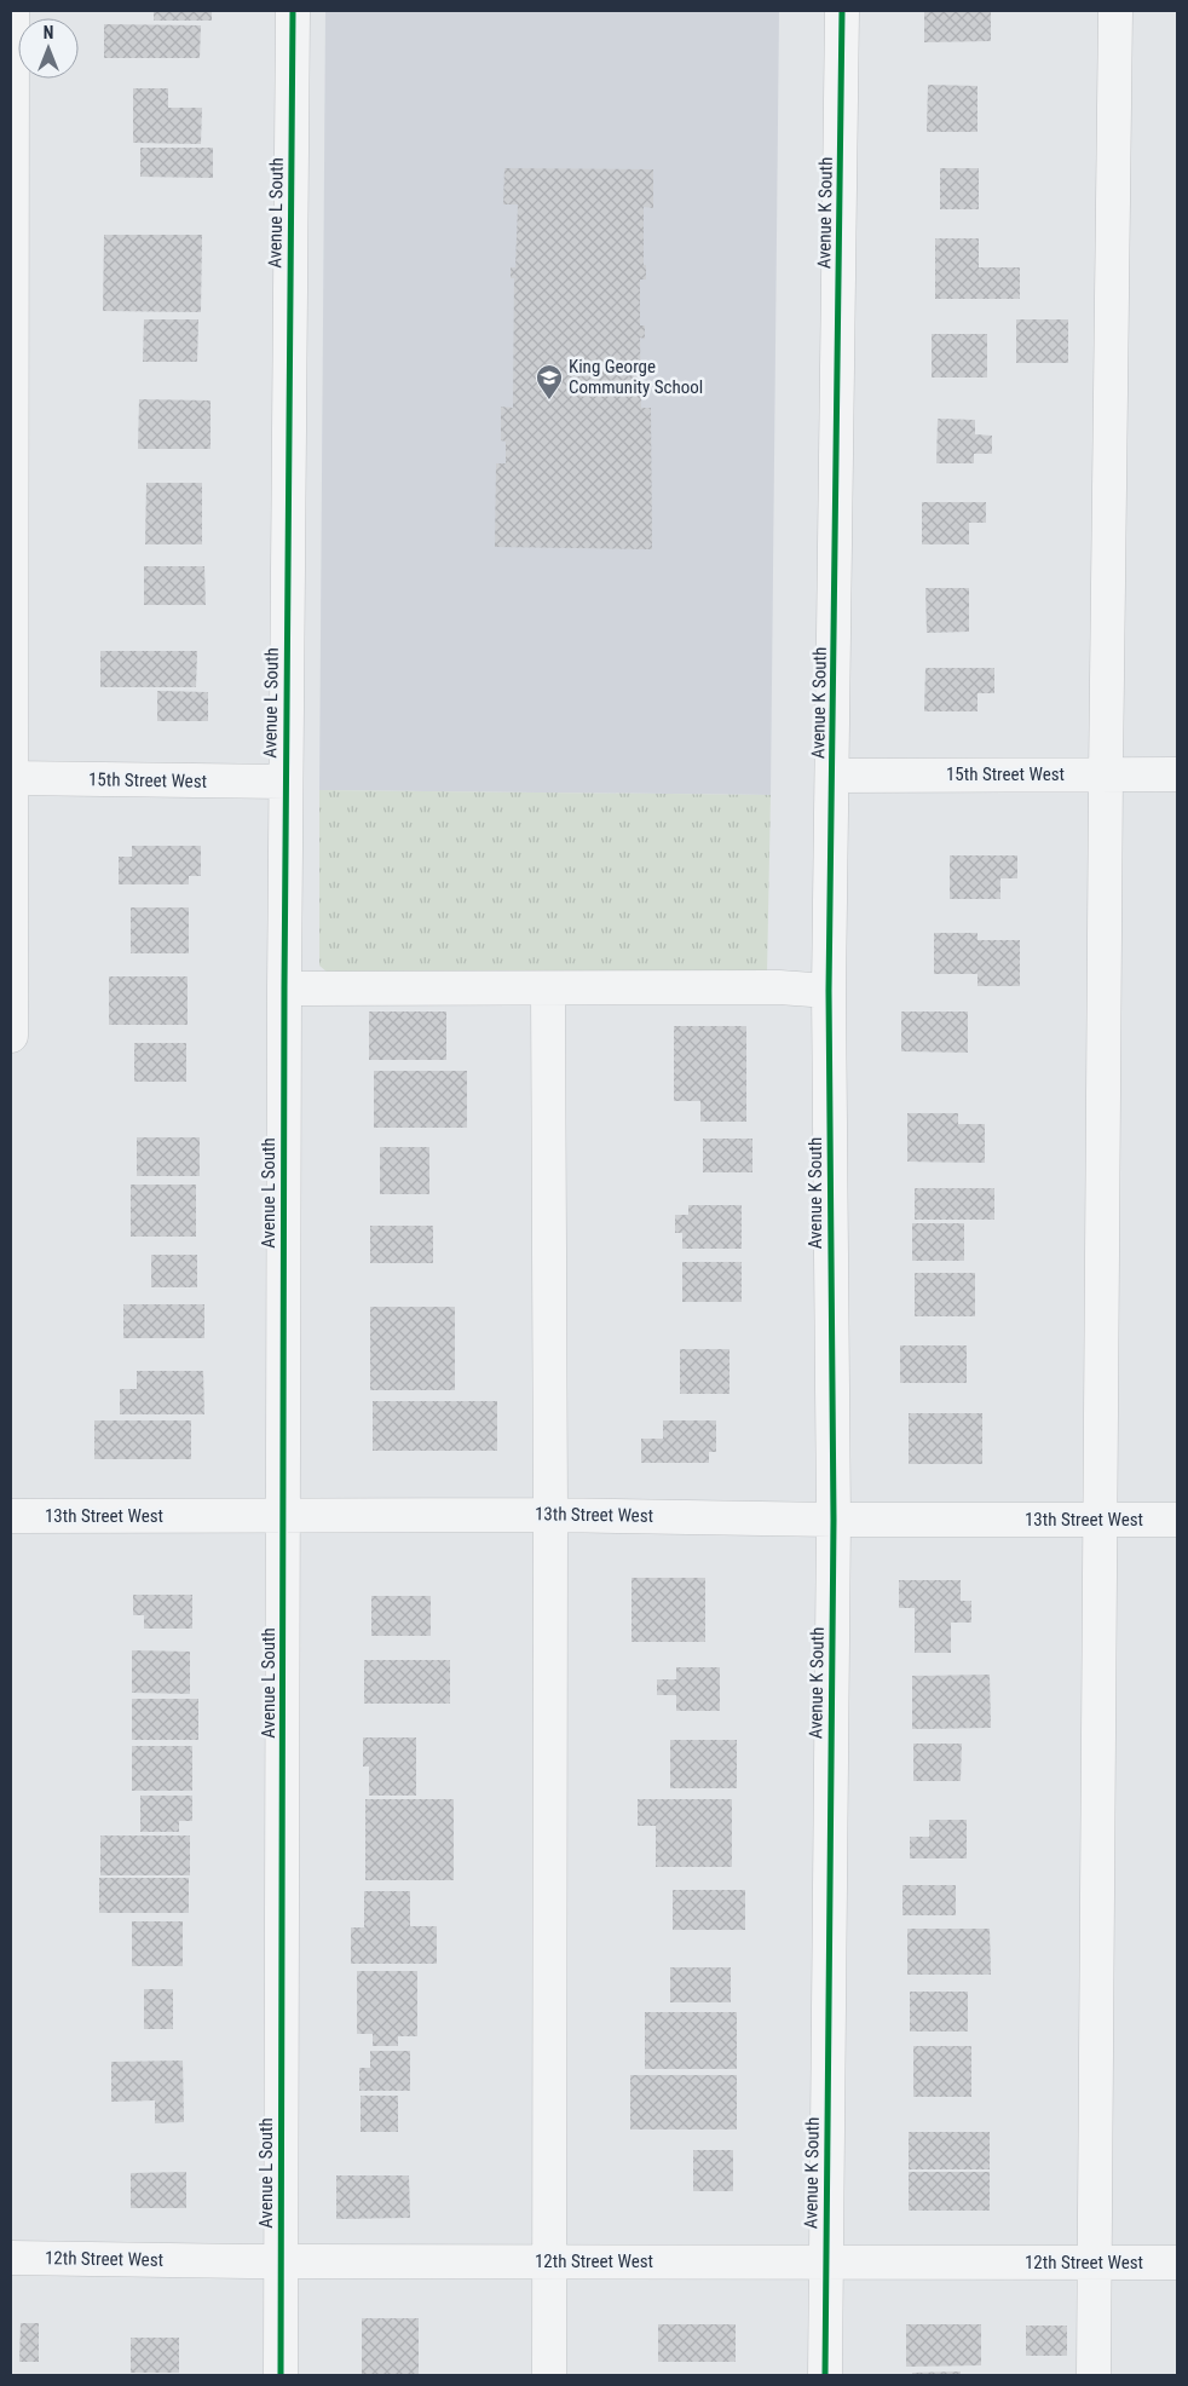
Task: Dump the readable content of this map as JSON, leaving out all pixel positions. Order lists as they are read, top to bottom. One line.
{"streets":{"street":["Avenue L South","Avenue K South","15th Street West","13th Street West","12th Street West"]},"crossings":[["Avenue L South","15th Street West"],["Avenue L South","13th Street West"],["Avenue L South","12th Street West"],["Avenue K South","15th Street West"],["Avenue K South","13th Street West"],["Avenue K South","12th Street West"]],"places":{"school or university":["King George Community School"]},"north":"top"}
